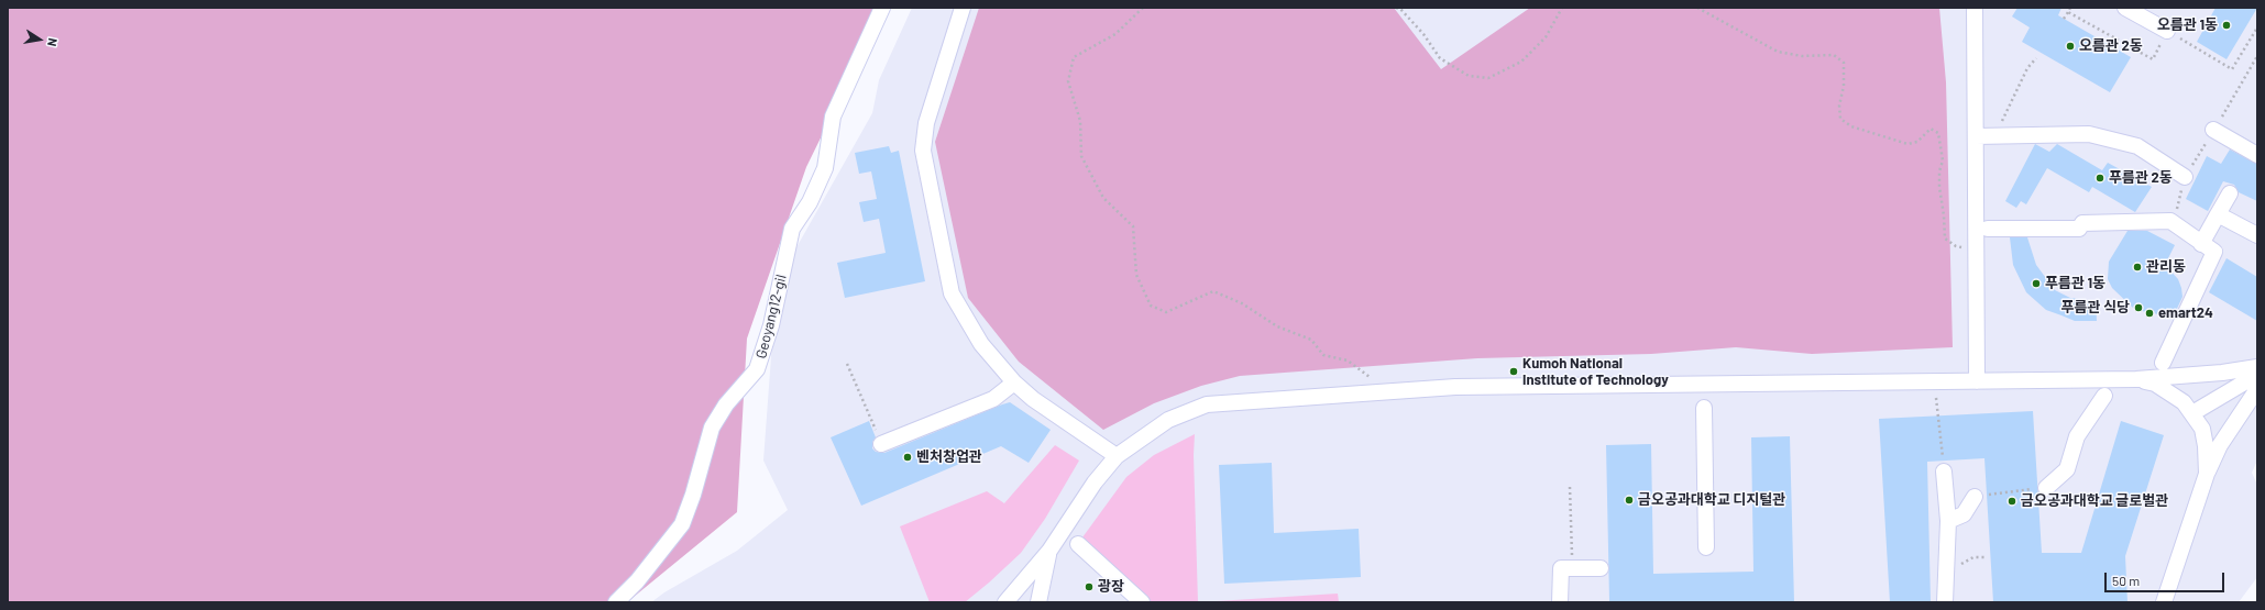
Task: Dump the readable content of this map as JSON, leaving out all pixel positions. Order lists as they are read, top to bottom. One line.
{"streets":{"street":["Geoyang12-gil"]},"places":["오름관 1동","오름관 2동","푸름관 2동","관리동","푸름관 1동","푸름관 식당","emart24","Kumoh National Institute of Technology","벤처창업관","금오공과대학교 디지털관","금오공과대학교 글로벌관","광장"],"scale_bar":"50 m","north":"right"}
